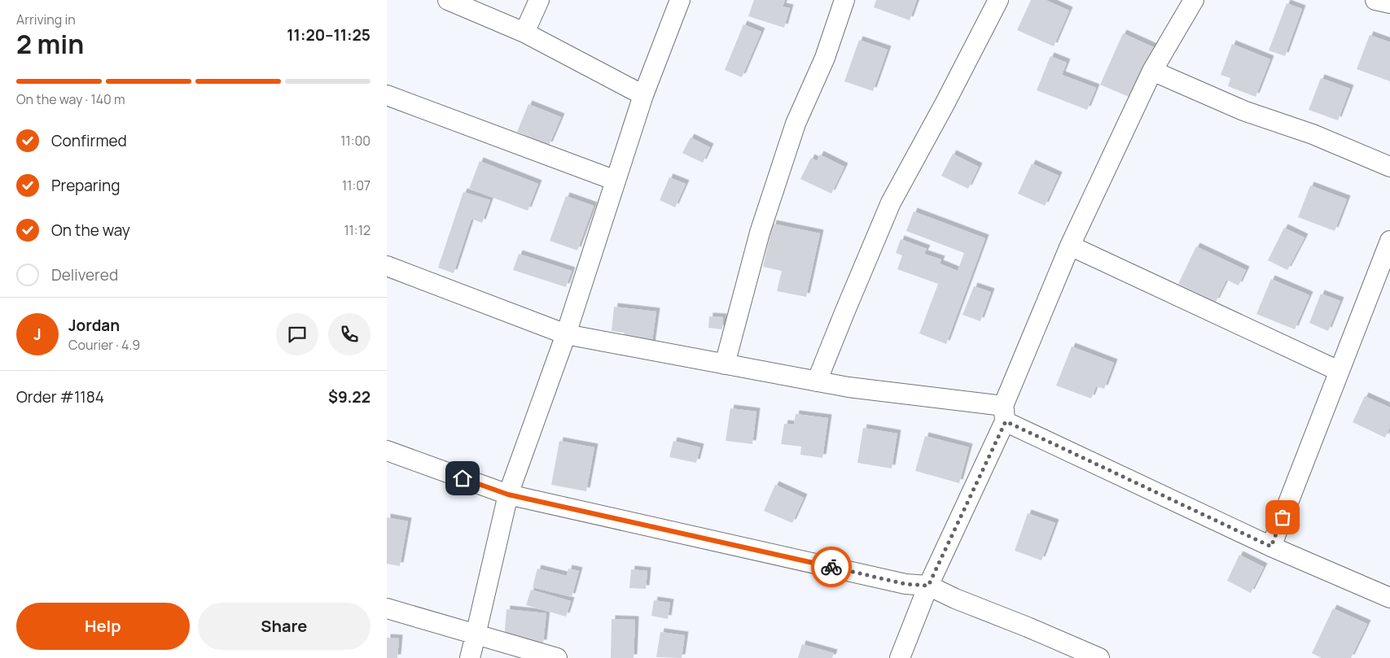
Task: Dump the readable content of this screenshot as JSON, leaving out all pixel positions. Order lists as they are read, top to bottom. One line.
{"page":{"heading":["2 min","Arriving in","11:20–11:25"],"panel":["Jordan","Courier · 4.9","Order #1184","$9.22"],"bar":"On the way · 140 m","list":[["Confirmed","11:00"],["Preparing","11:07"],["On the way","11:12"],"Delivered"],"round":"J","buttons":["Help","Share"]}}
